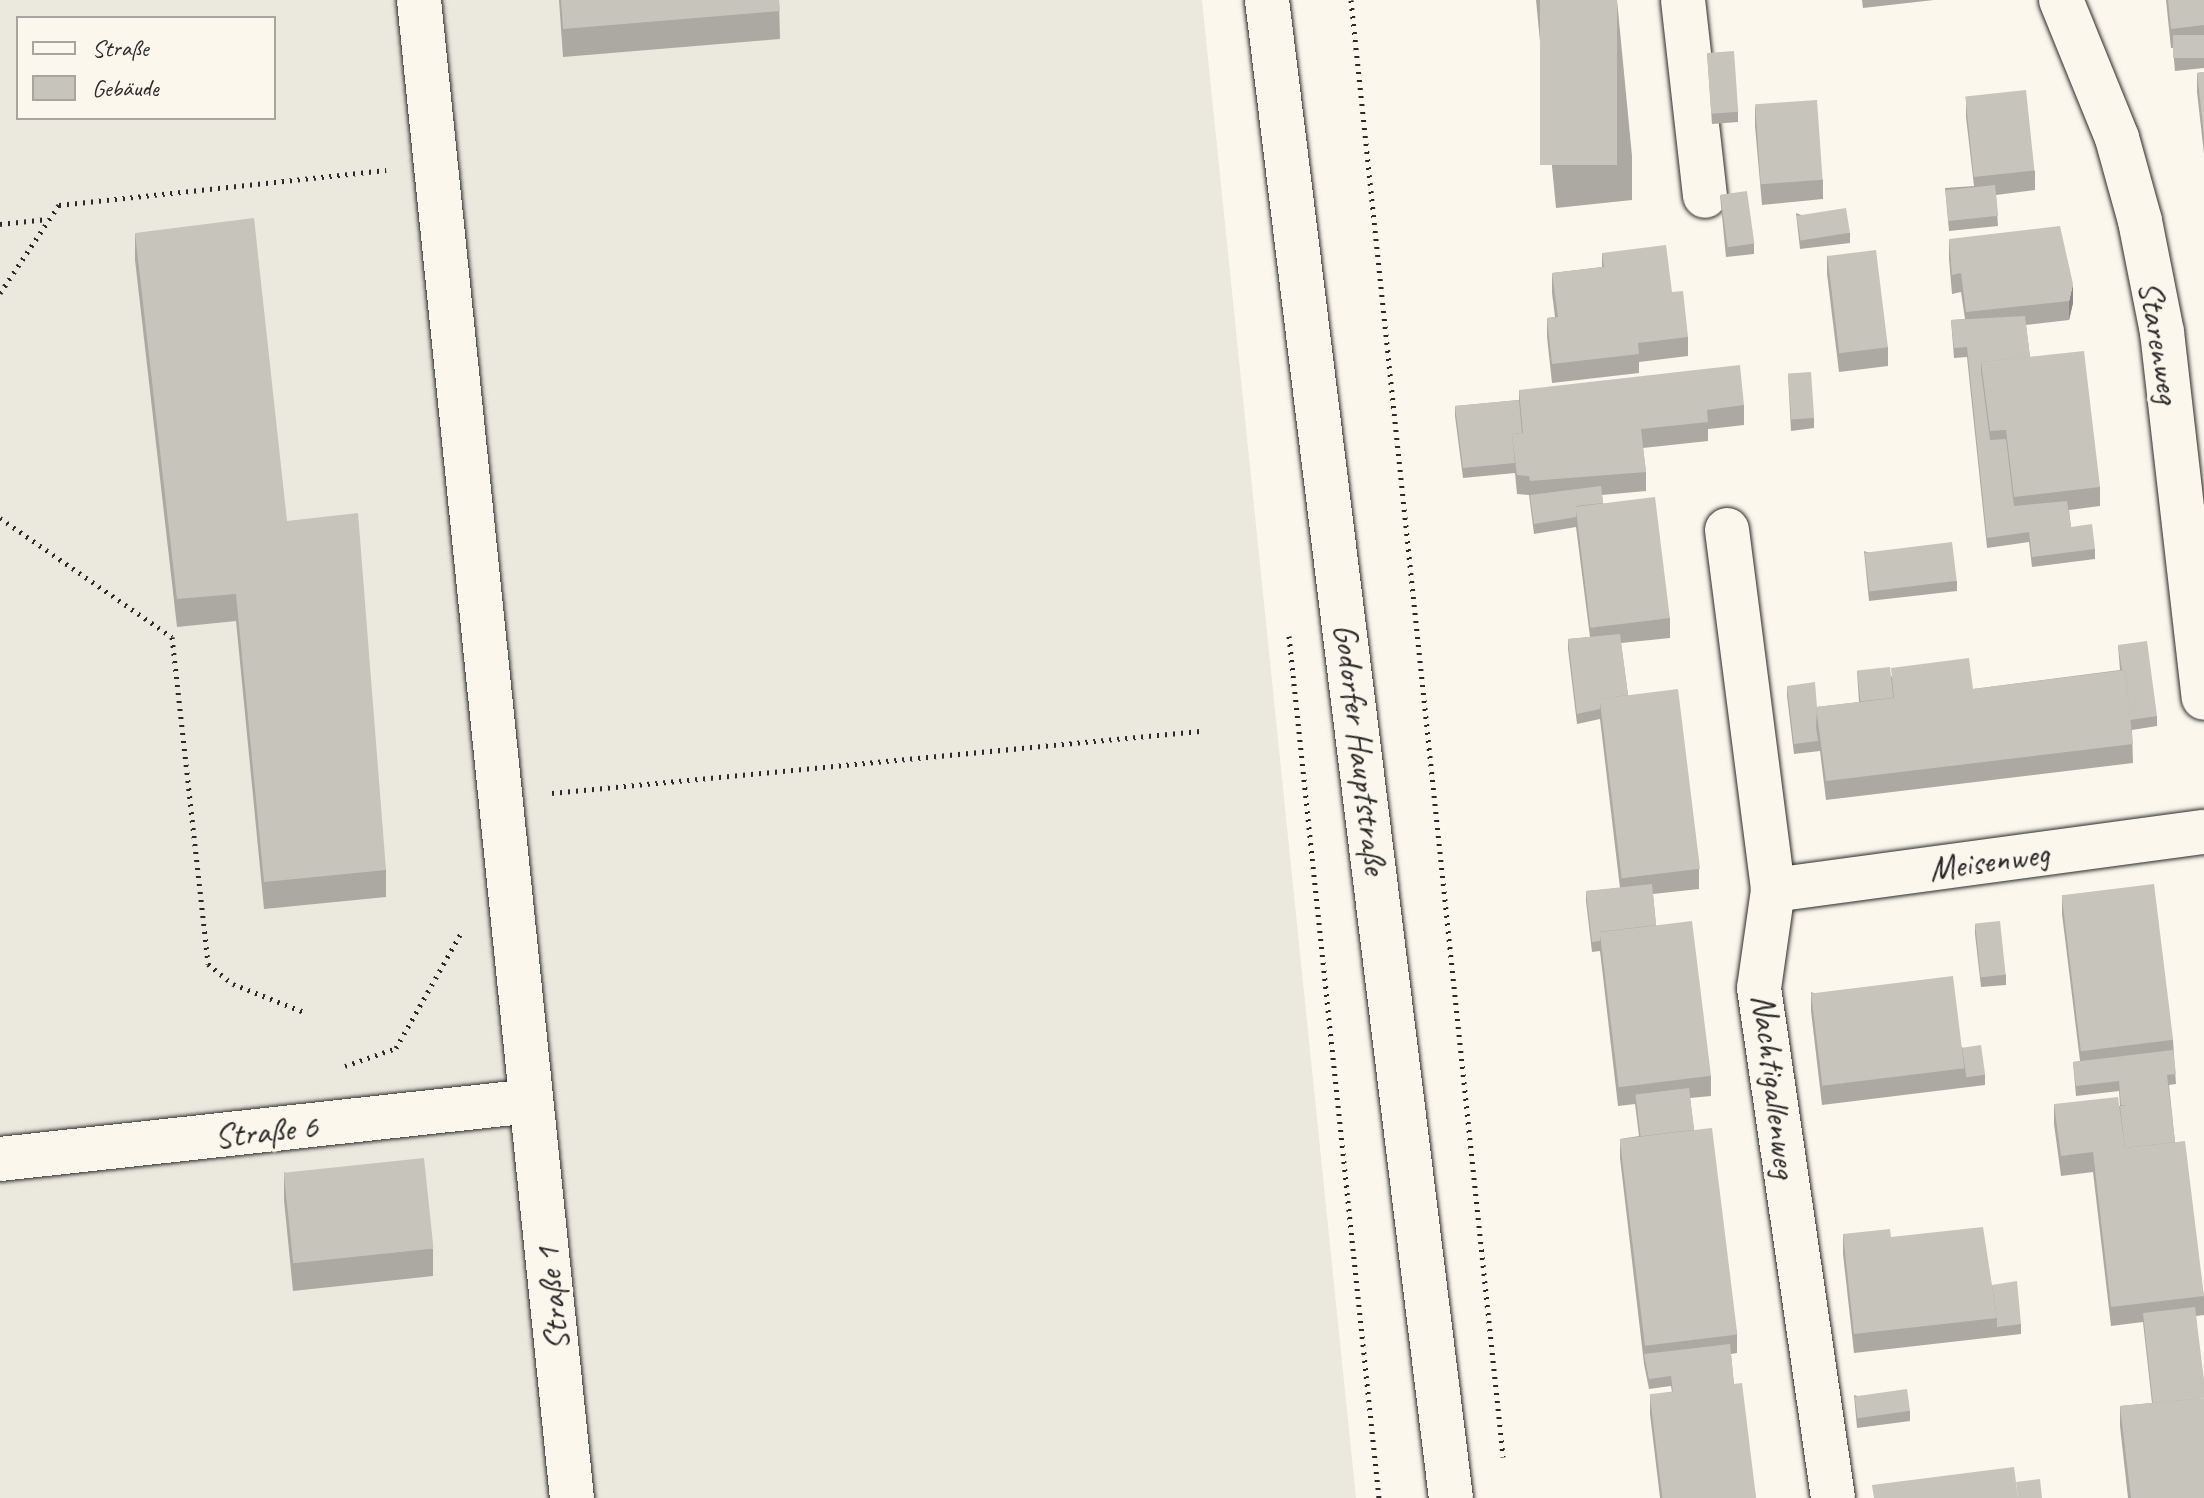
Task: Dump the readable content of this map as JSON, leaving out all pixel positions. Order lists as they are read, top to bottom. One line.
{"streets":{"street":["Starenweg","Godorfer Hauptstraße","Meisenweg","Nachtigallenweg","Straße 6","Straße 1"]},"crossings":[["Meisenweg","Nachtigallenweg"],["Straße 6","Straße 1"]],"legend":["Straße","Gebäude"]}
